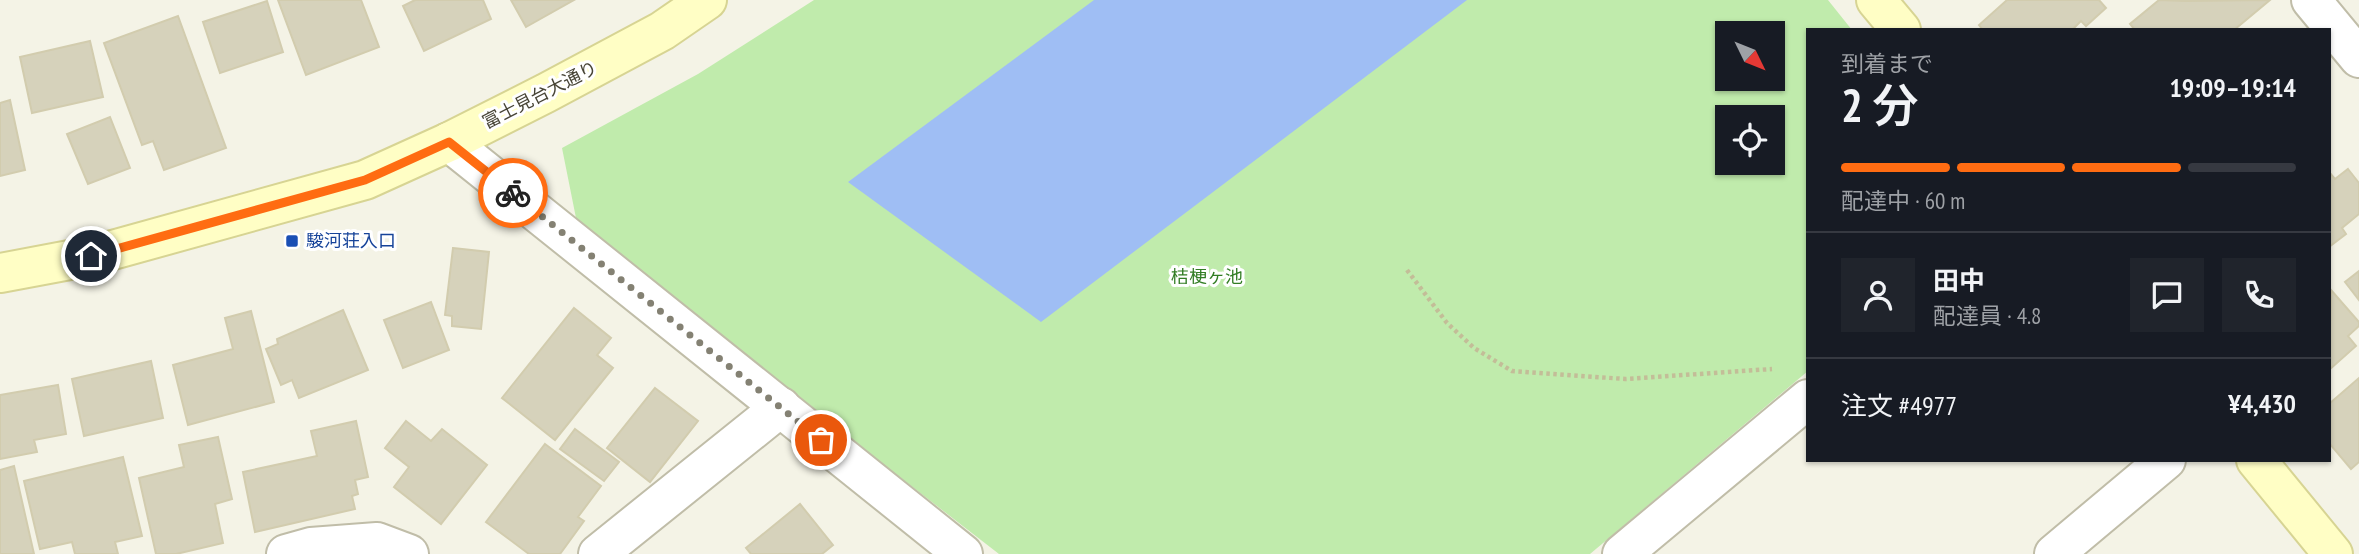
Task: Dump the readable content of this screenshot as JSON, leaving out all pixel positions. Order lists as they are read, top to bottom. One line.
{"streets":{"street":["富士見台大通り"]},"parks":["桔梗ヶ池"],"places":{"transit":["駿河荘入口"]},"north":"bottom right","page":{"heading":["2 分","到着まで","19:09–19:14"],"panel":["田中","配達員 · 4.8","注文 #4977","¥4,430"],"bar":"配達中 · 60 m"}}
